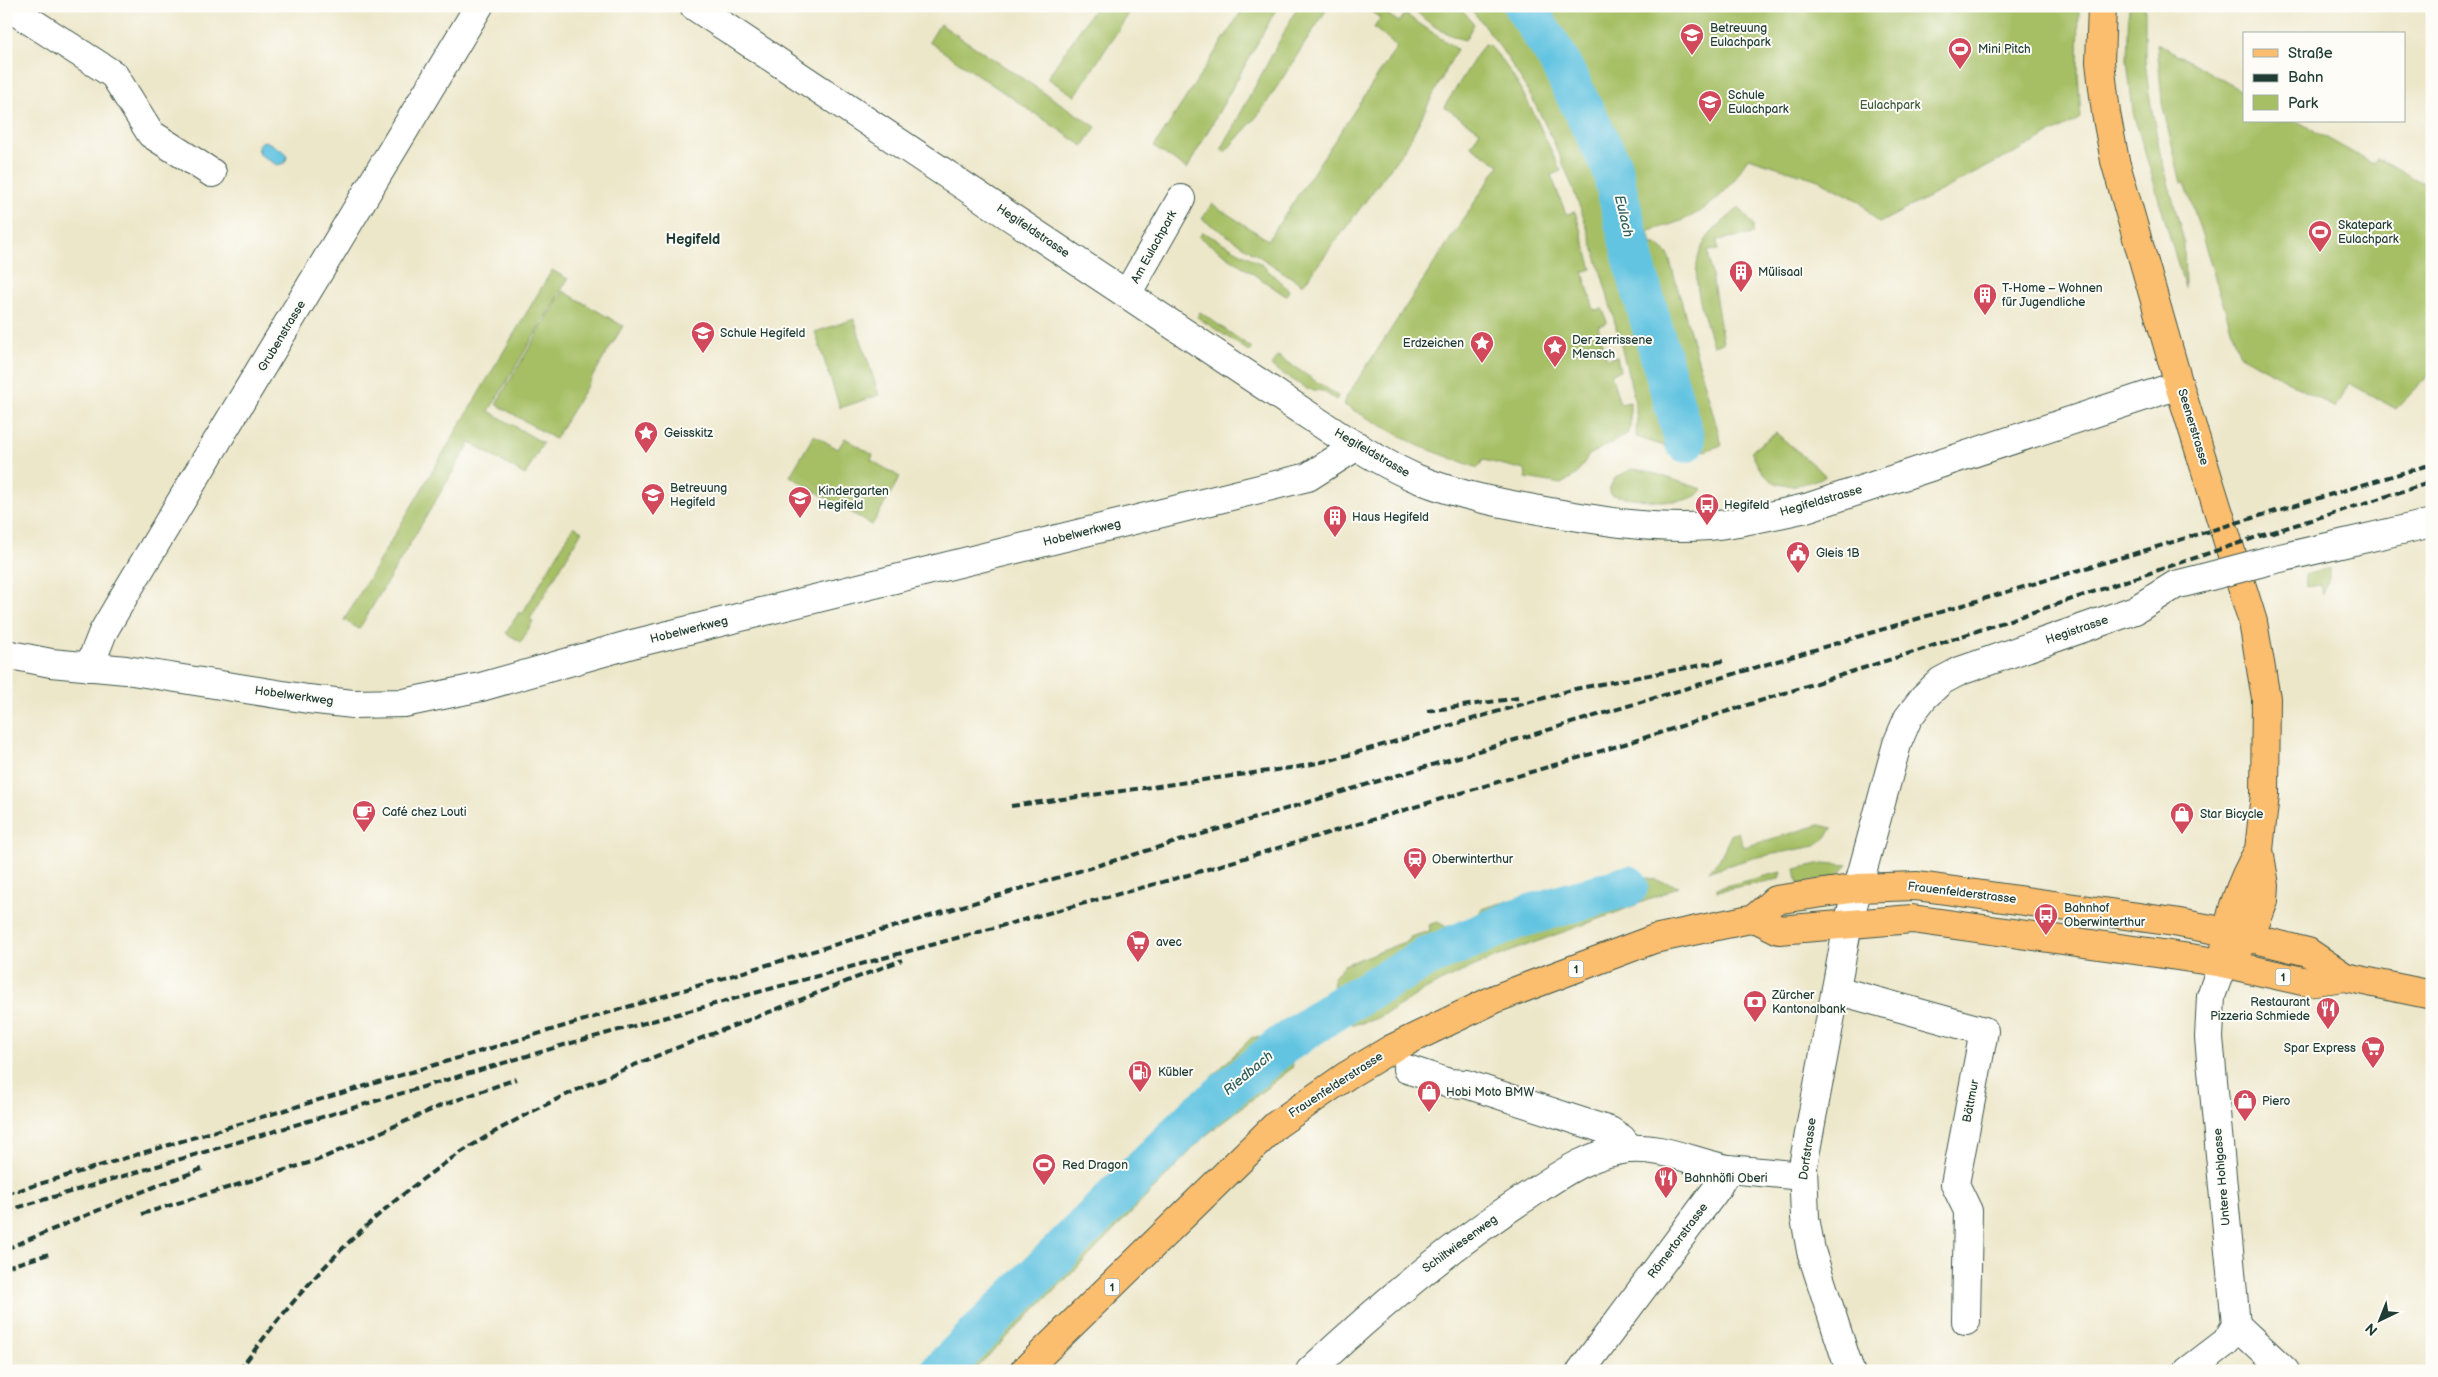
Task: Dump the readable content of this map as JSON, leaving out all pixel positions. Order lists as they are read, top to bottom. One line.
{"streets":{"main road":["Seenerstrasse","Frauenfelderstrasse","1"],"street":["Hegifeldstrasse","Am Eulachpark","Grubenstrasse","Hobelwerkweg","Hegistrasse","Bättmur","Dorfstrasse","Untere Hohlgasse","Römertorstrasse","Schiltwiesenweg"]},"crossings":[["Hegifeldstrasse","Am Eulachpark"],["Hegifeldstrasse","Seenerstrasse"],["Hegifeldstrasse","Hobelwerkweg"],["Grubenstrasse","Hobelwerkweg"],["Seenerstrasse","Frauenfelderstrasse"],["Seenerstrasse","Untere Hohlgasse"],["Hegistrasse","Frauenfelderstrasse"],["Hegistrasse","Dorfstrasse"],["Frauenfelderstrasse","Dorfstrasse"],["Frauenfelderstrasse","Untere Hohlgasse"],["Bättmur","Dorfstrasse"],["Römertorstrasse","Schiltwiesenweg"]],"districts":["Hegifeld"],"water":["Eulach","Riedbach"],"parks":["Eulachpark"],"places":{"school or university":["Betreuung Eulachpark","Schule Eulachpark","Schule Hegifeld","Betreuung Hegifeld","Kindergarten Hegifeld"],"sports":["Mini Pitch","Skatepark Eulachpark","Red Dragon"],"building":["Mülisaal","T-Home – Wohnen für Jugendliche","Haus Hegifeld"],"place":["Erdzeichen","Der zerrissene Mensch","Geisskitz"],"bus stop":["Hegifeld","Bahnhof Oberwinterthur"],"public building":["Gleis 1B"],"cafe":["Café chez Louti"],"shop":["Star Bicycle","Hobi Moto BMW","Piero"],"station":["Oberwinterthur"],"supermarket":["avec","Spar Express"],"bank":["Zürcher Kantonalbank"],"restaurant":["Restaurant Pizzeria Schmiede","Bahnhöfli Oberi"],"fuel station":["Kübler"]},"legend":["Straße","Bahn","Park"],"north":"bottom left"}
